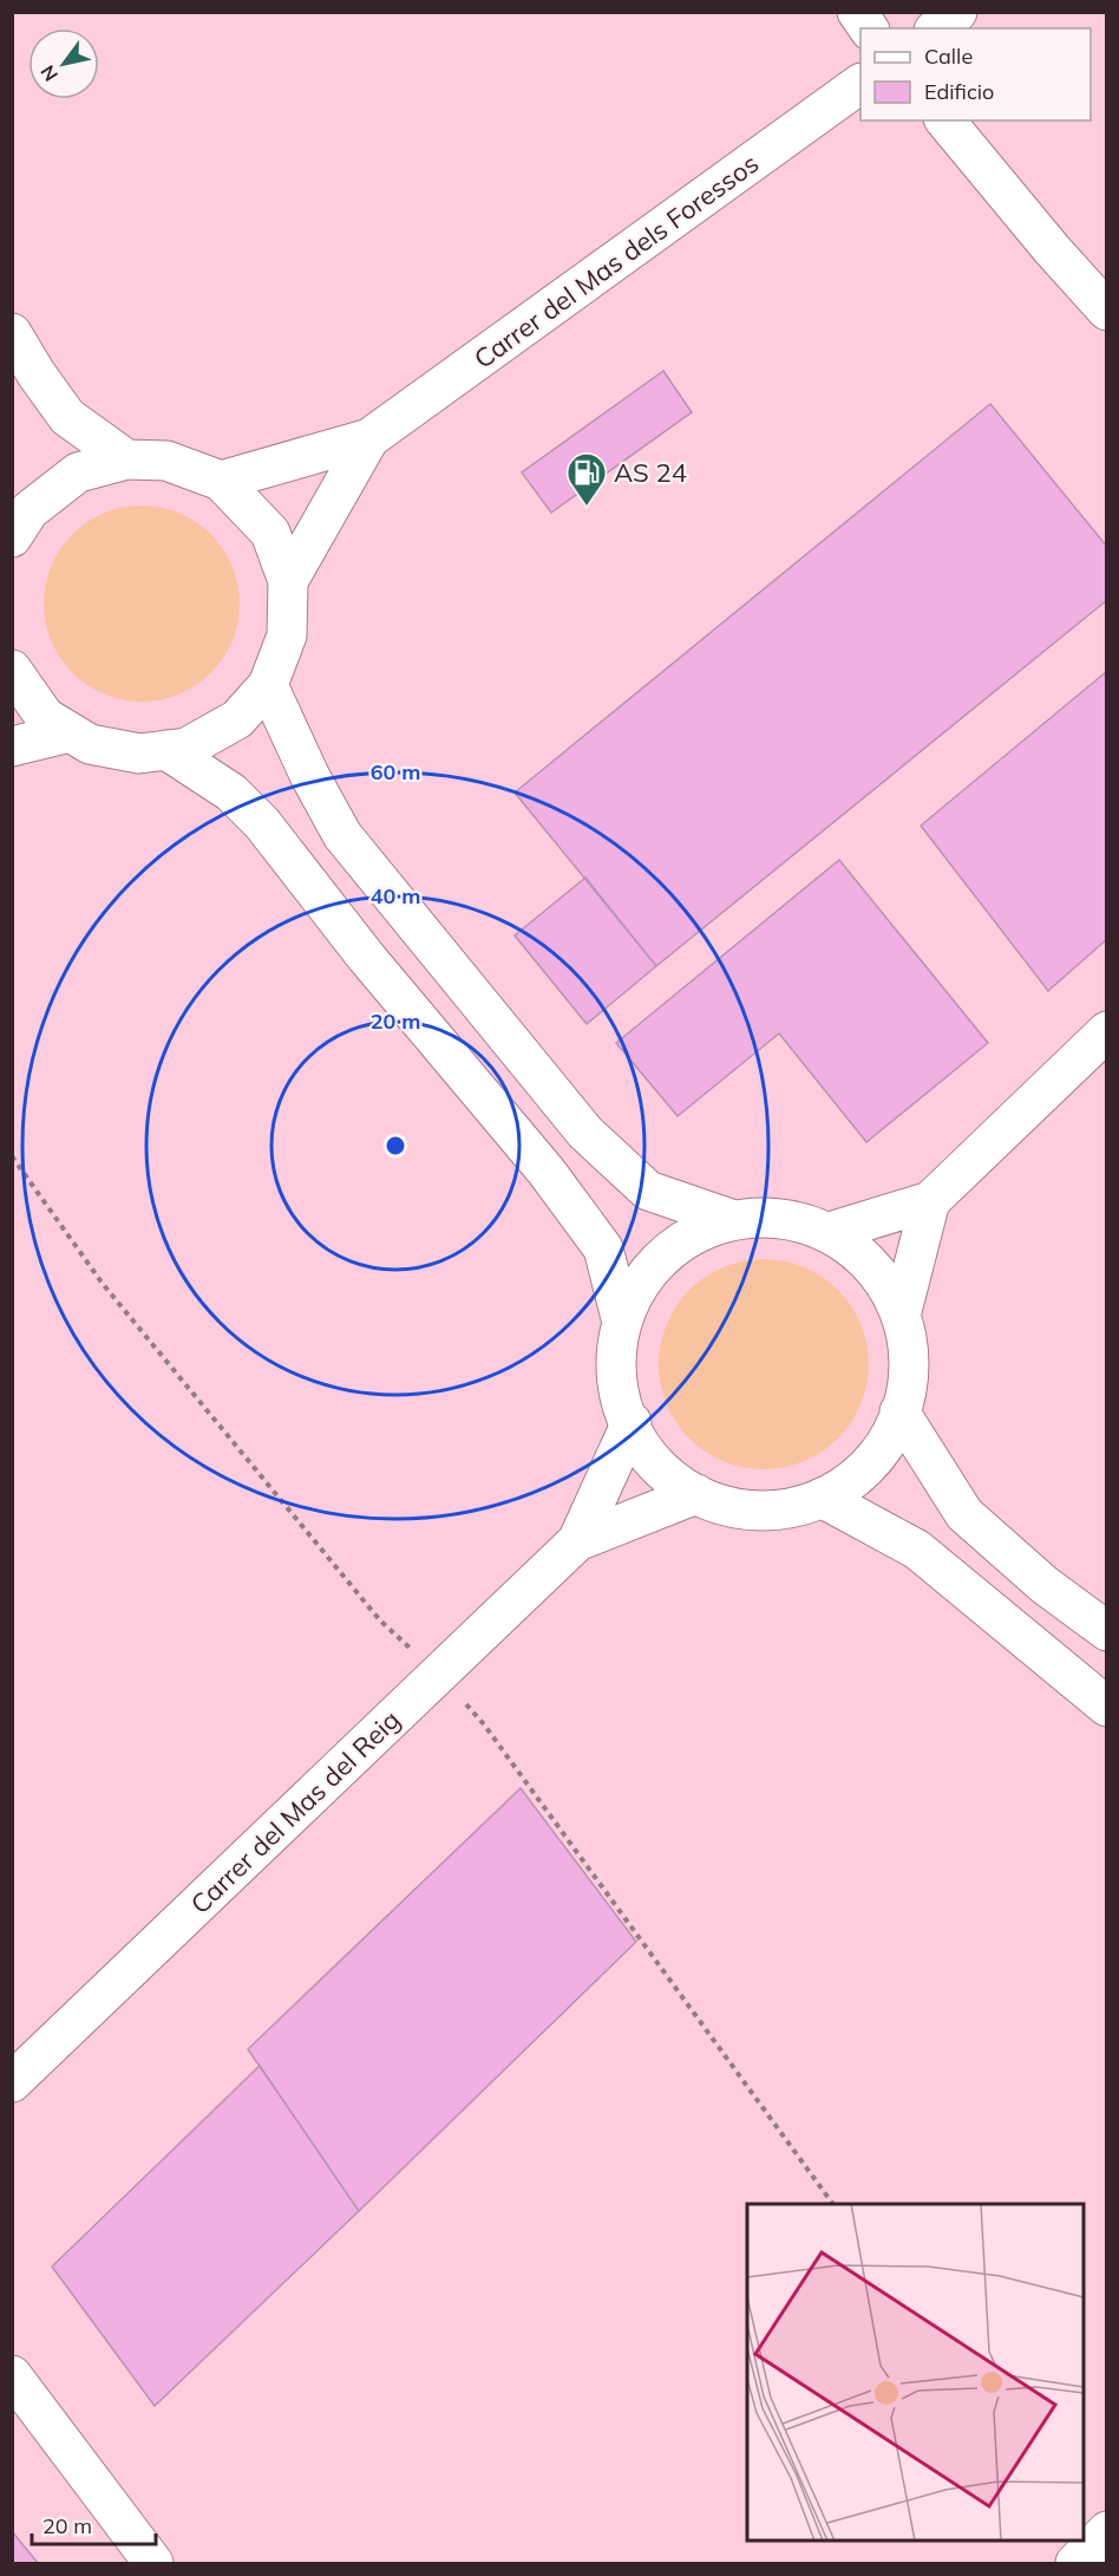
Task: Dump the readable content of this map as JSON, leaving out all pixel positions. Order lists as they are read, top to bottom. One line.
{"streets":{"street":["Carrer del Mas dels Foressos","Carrer del Mas del Reig"]},"places":{"fuel station":["AS 24"]},"legend":["Calle","Edificio"],"scale_bar":"20 m","north":"bottom left","rings":["60 m","40 m","20 m"]}
